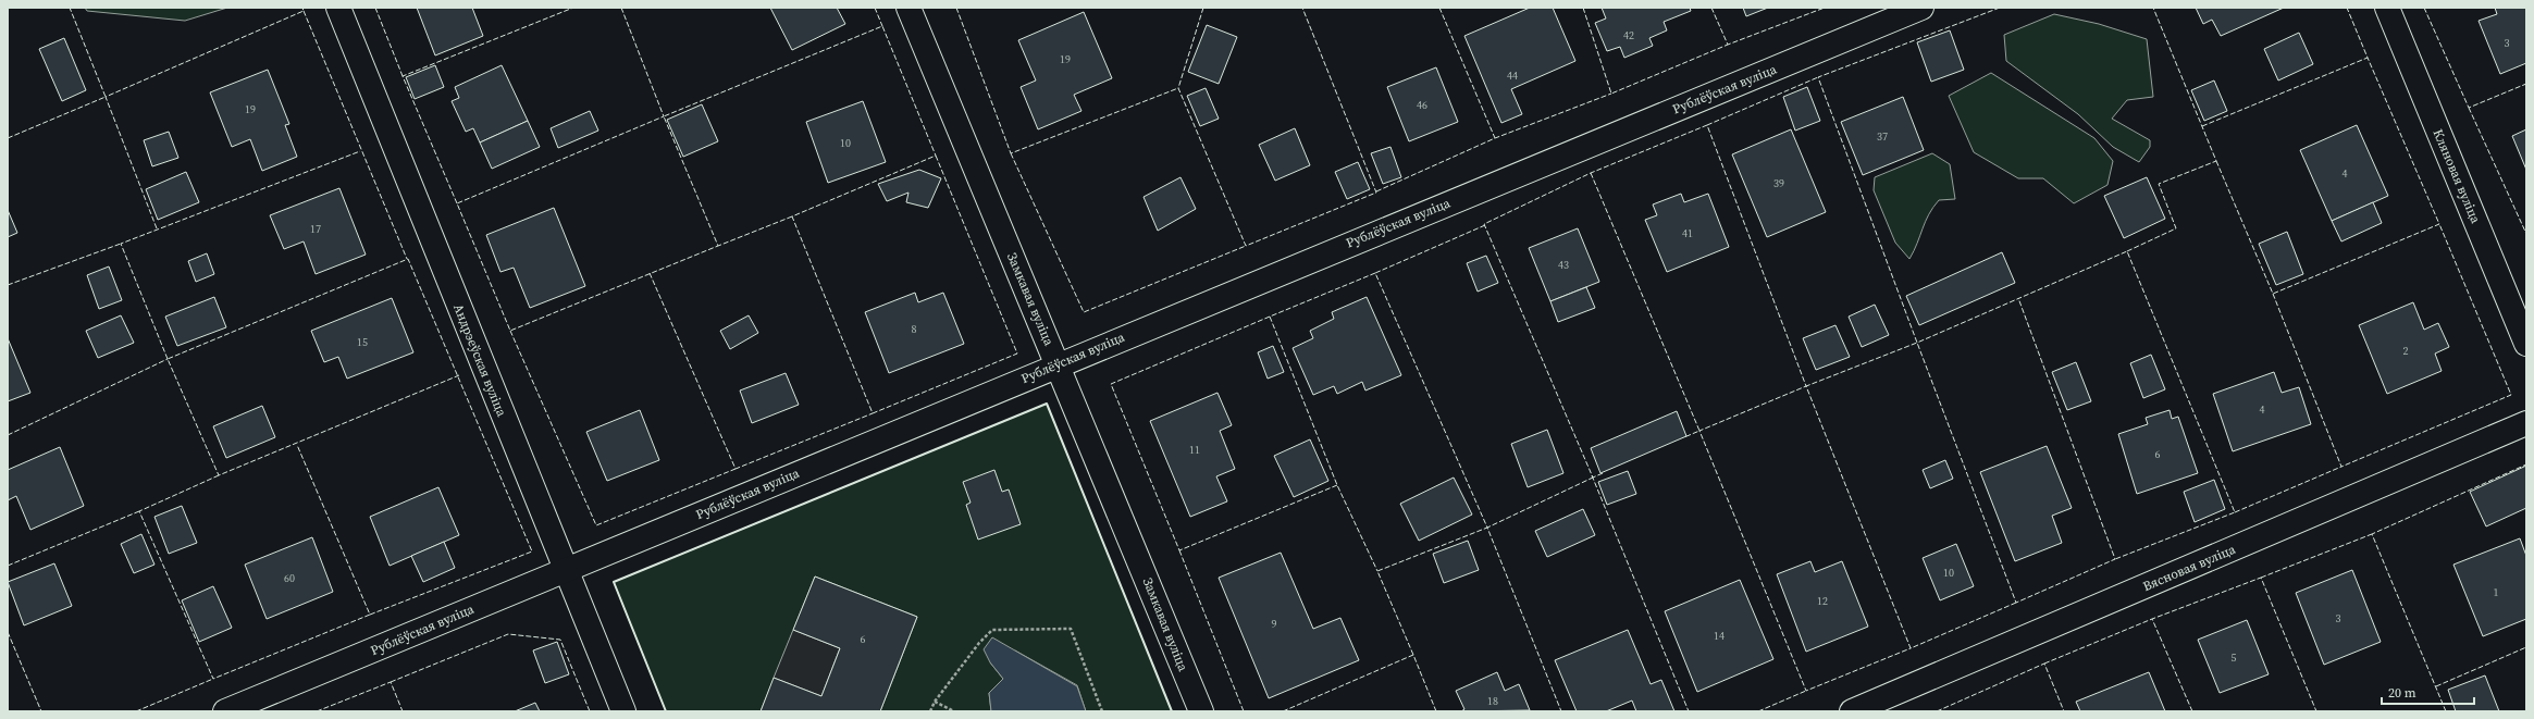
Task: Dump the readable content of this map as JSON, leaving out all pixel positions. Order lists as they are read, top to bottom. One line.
{"streets":{"street":["Рублёўская вуліца","Кляновая вуліца","Замкавая вуліца","Андрэеўская вуліца","Вясновая вуліца"]},"crossings":[["Рублёўская вуліца","Замкавая вуліца"],["Рублёўская вуліца","Андрэеўская вуліца"]],"house_numbers":["42","3","19","44","46","19","37","10","4","39","17","41","43","8","15","2","4","11","6","10","60","1","12","3","9","14","6","5","18"],"scale_bar":"20 m"}
